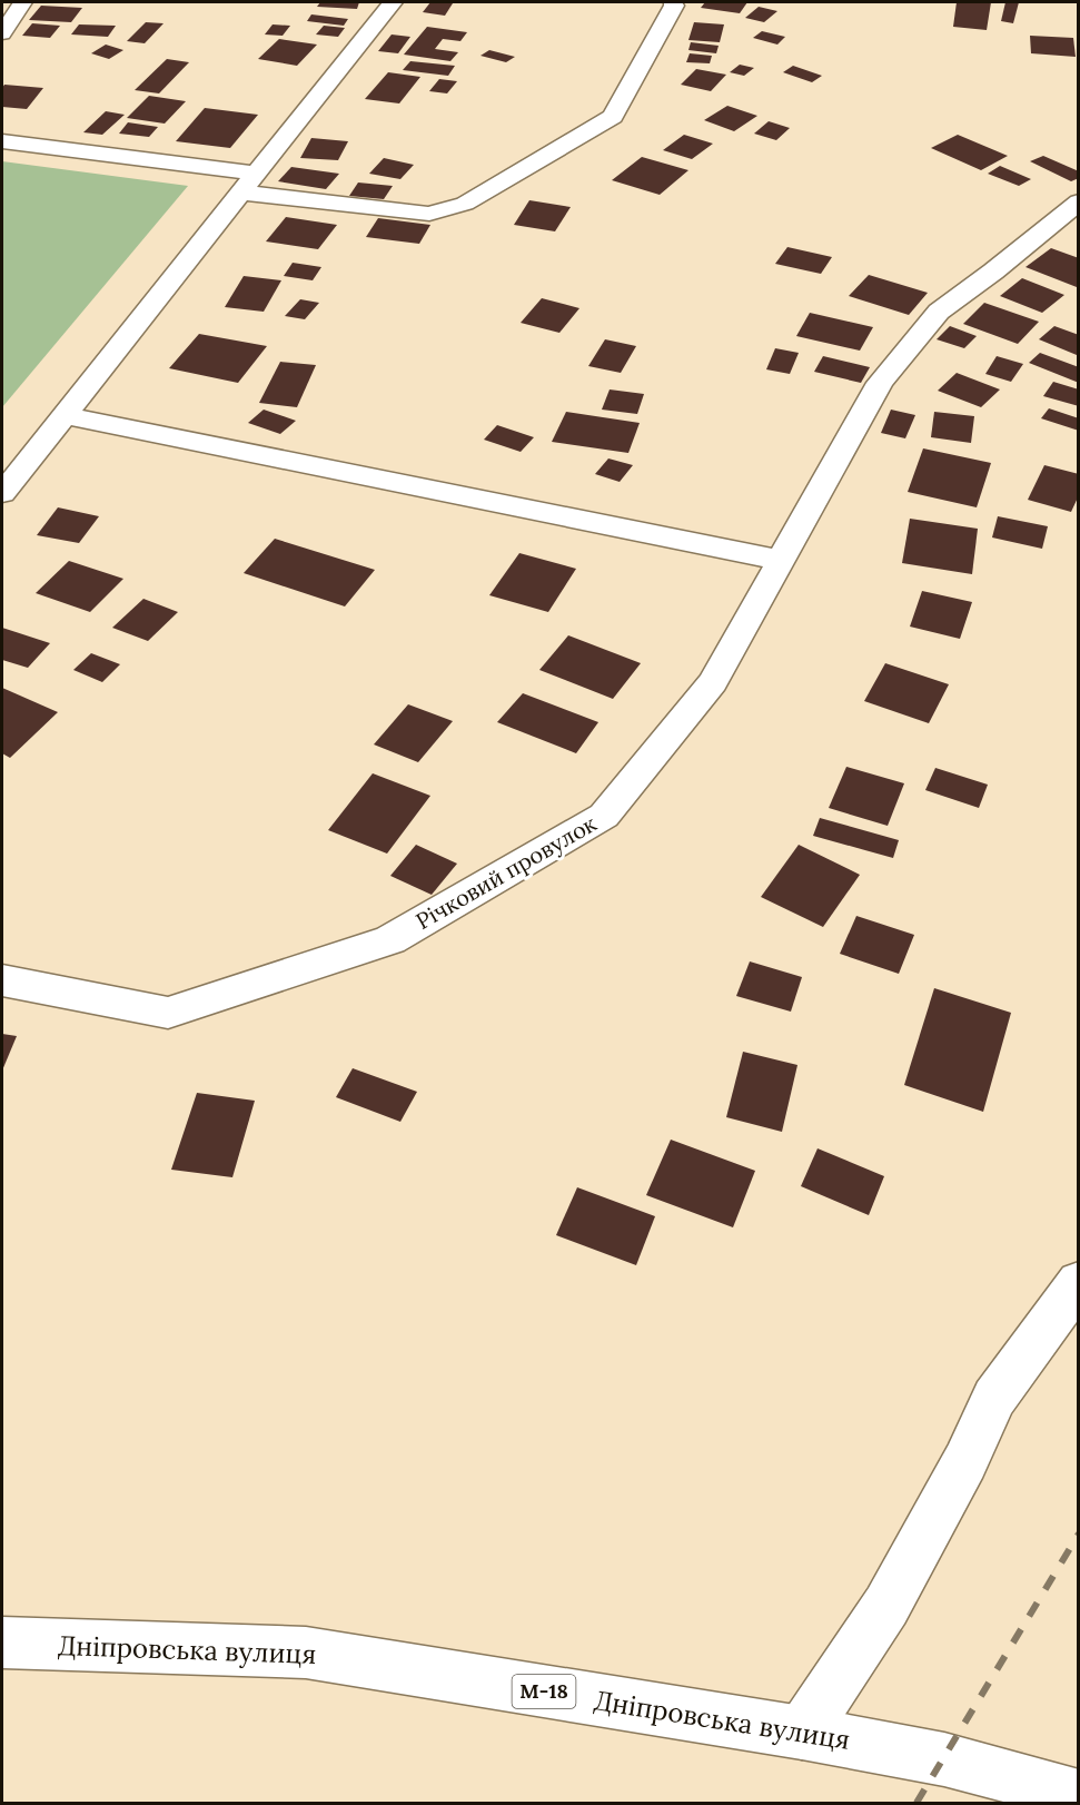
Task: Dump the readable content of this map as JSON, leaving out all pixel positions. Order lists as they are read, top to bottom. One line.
{"streets":{"main road":["Річковий провулок","Дніпровська вулиця","М-18"]}}
